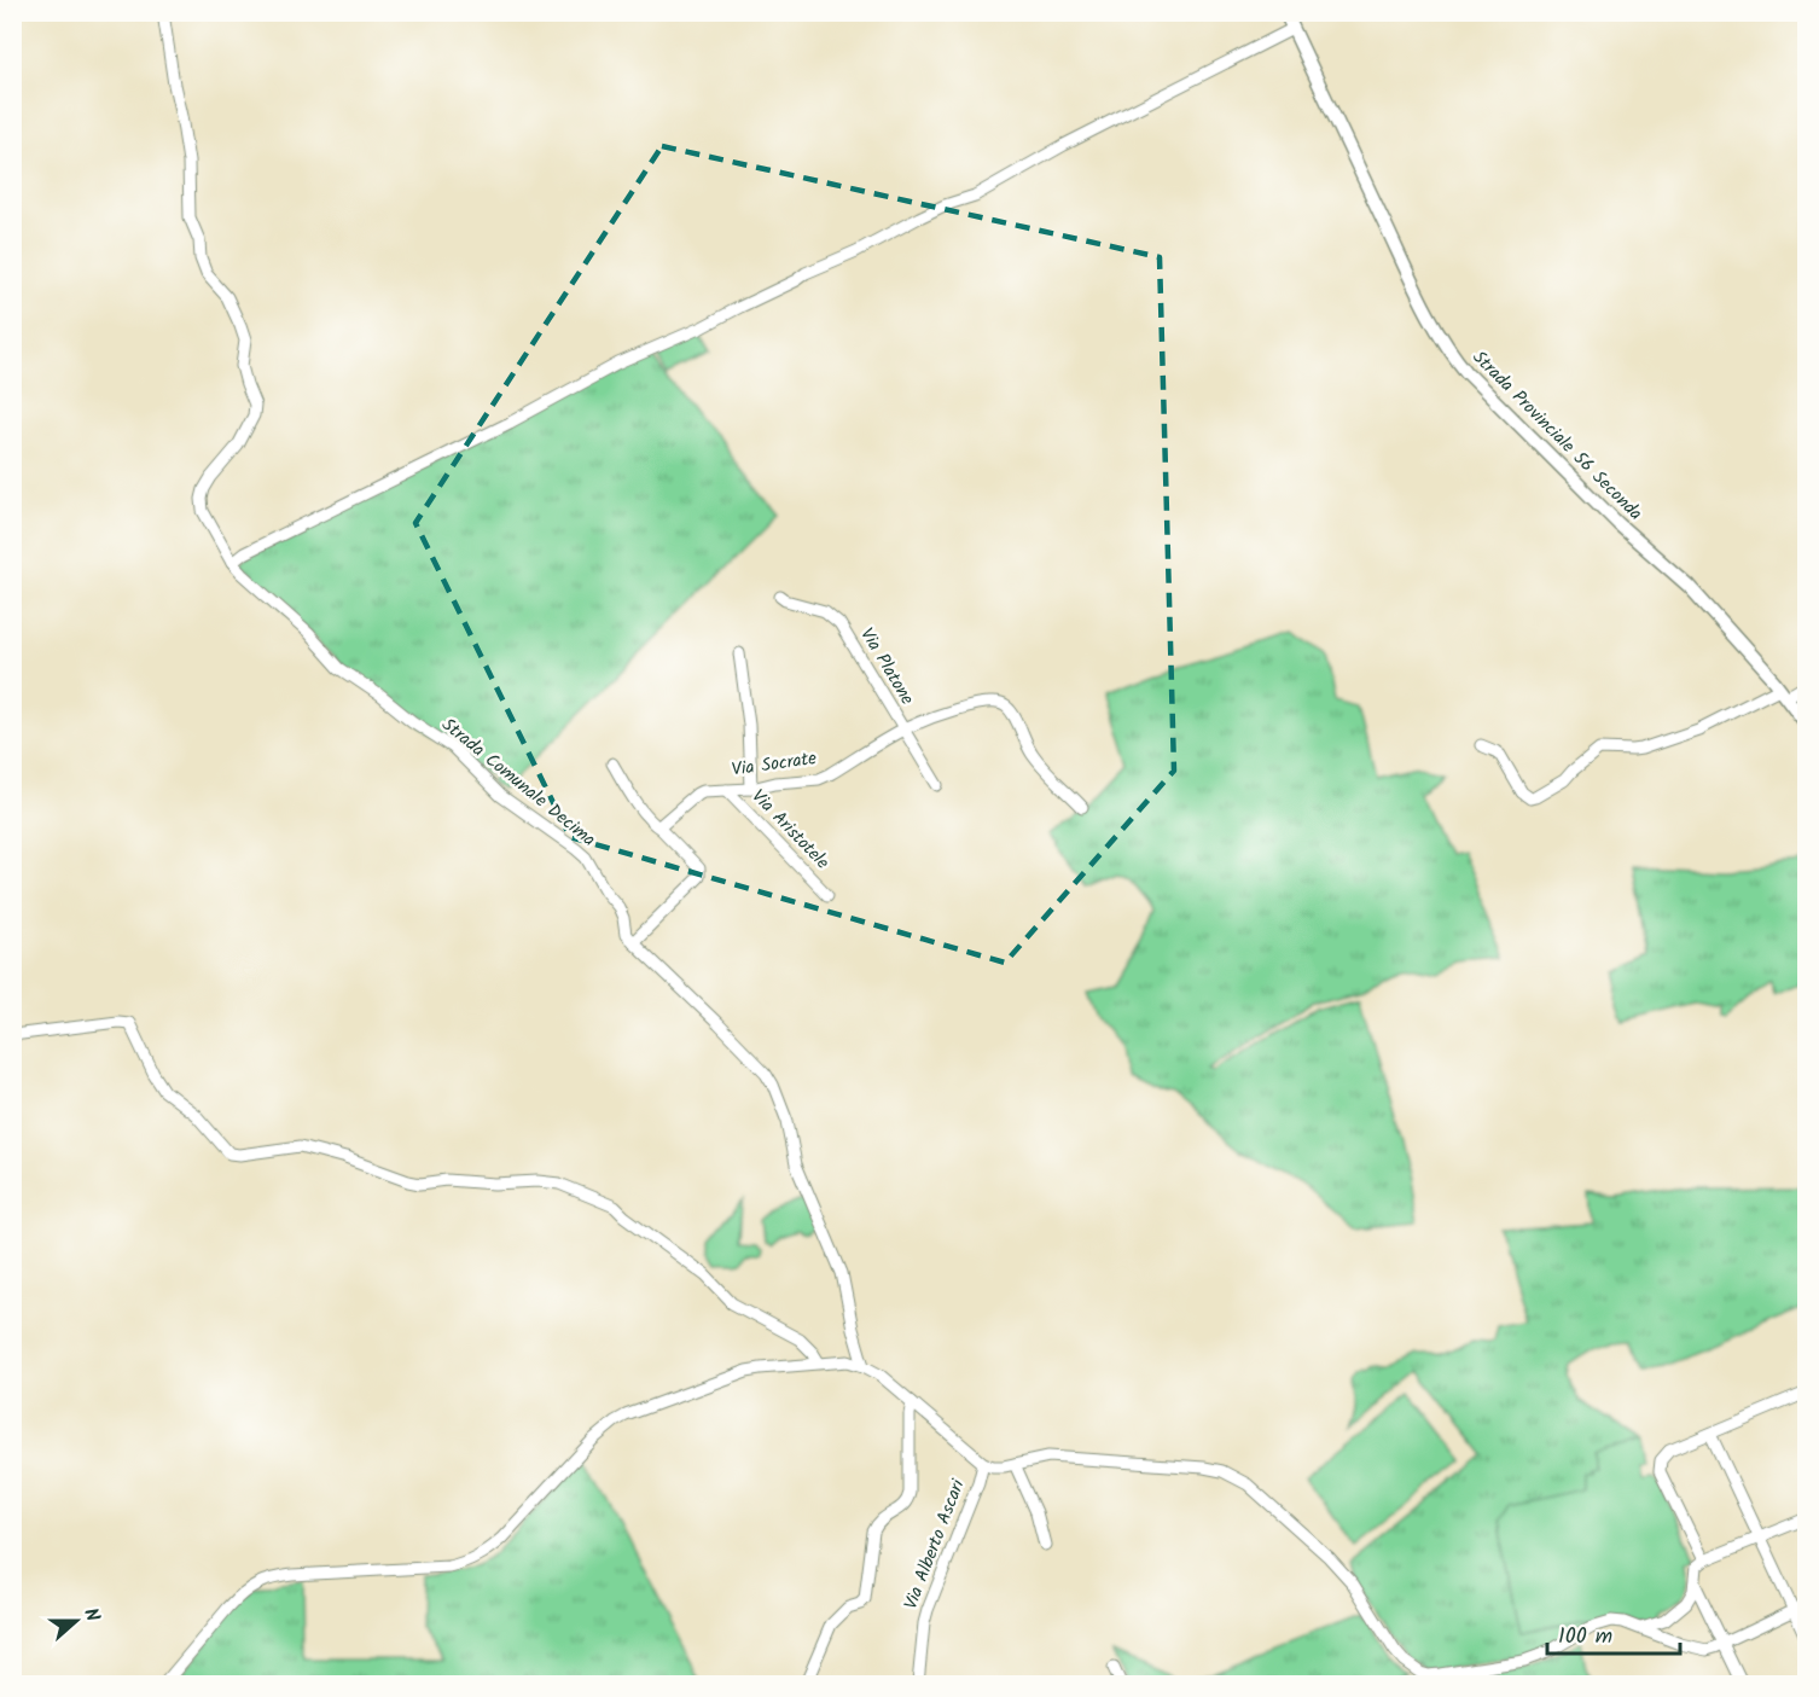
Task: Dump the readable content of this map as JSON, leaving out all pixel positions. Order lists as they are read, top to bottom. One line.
{"streets":{"street":["Strada Provinciale 56 Seconda","Via Platone","Via Socrate","Strada Comunale Decima","Via Aristotele","Via Alberto Ascari"]},"crossings":[["Via Platone","Via Socrate"],["Via Socrate","Via Aristotele"]],"scale_bar":"100 m","north":"right"}
